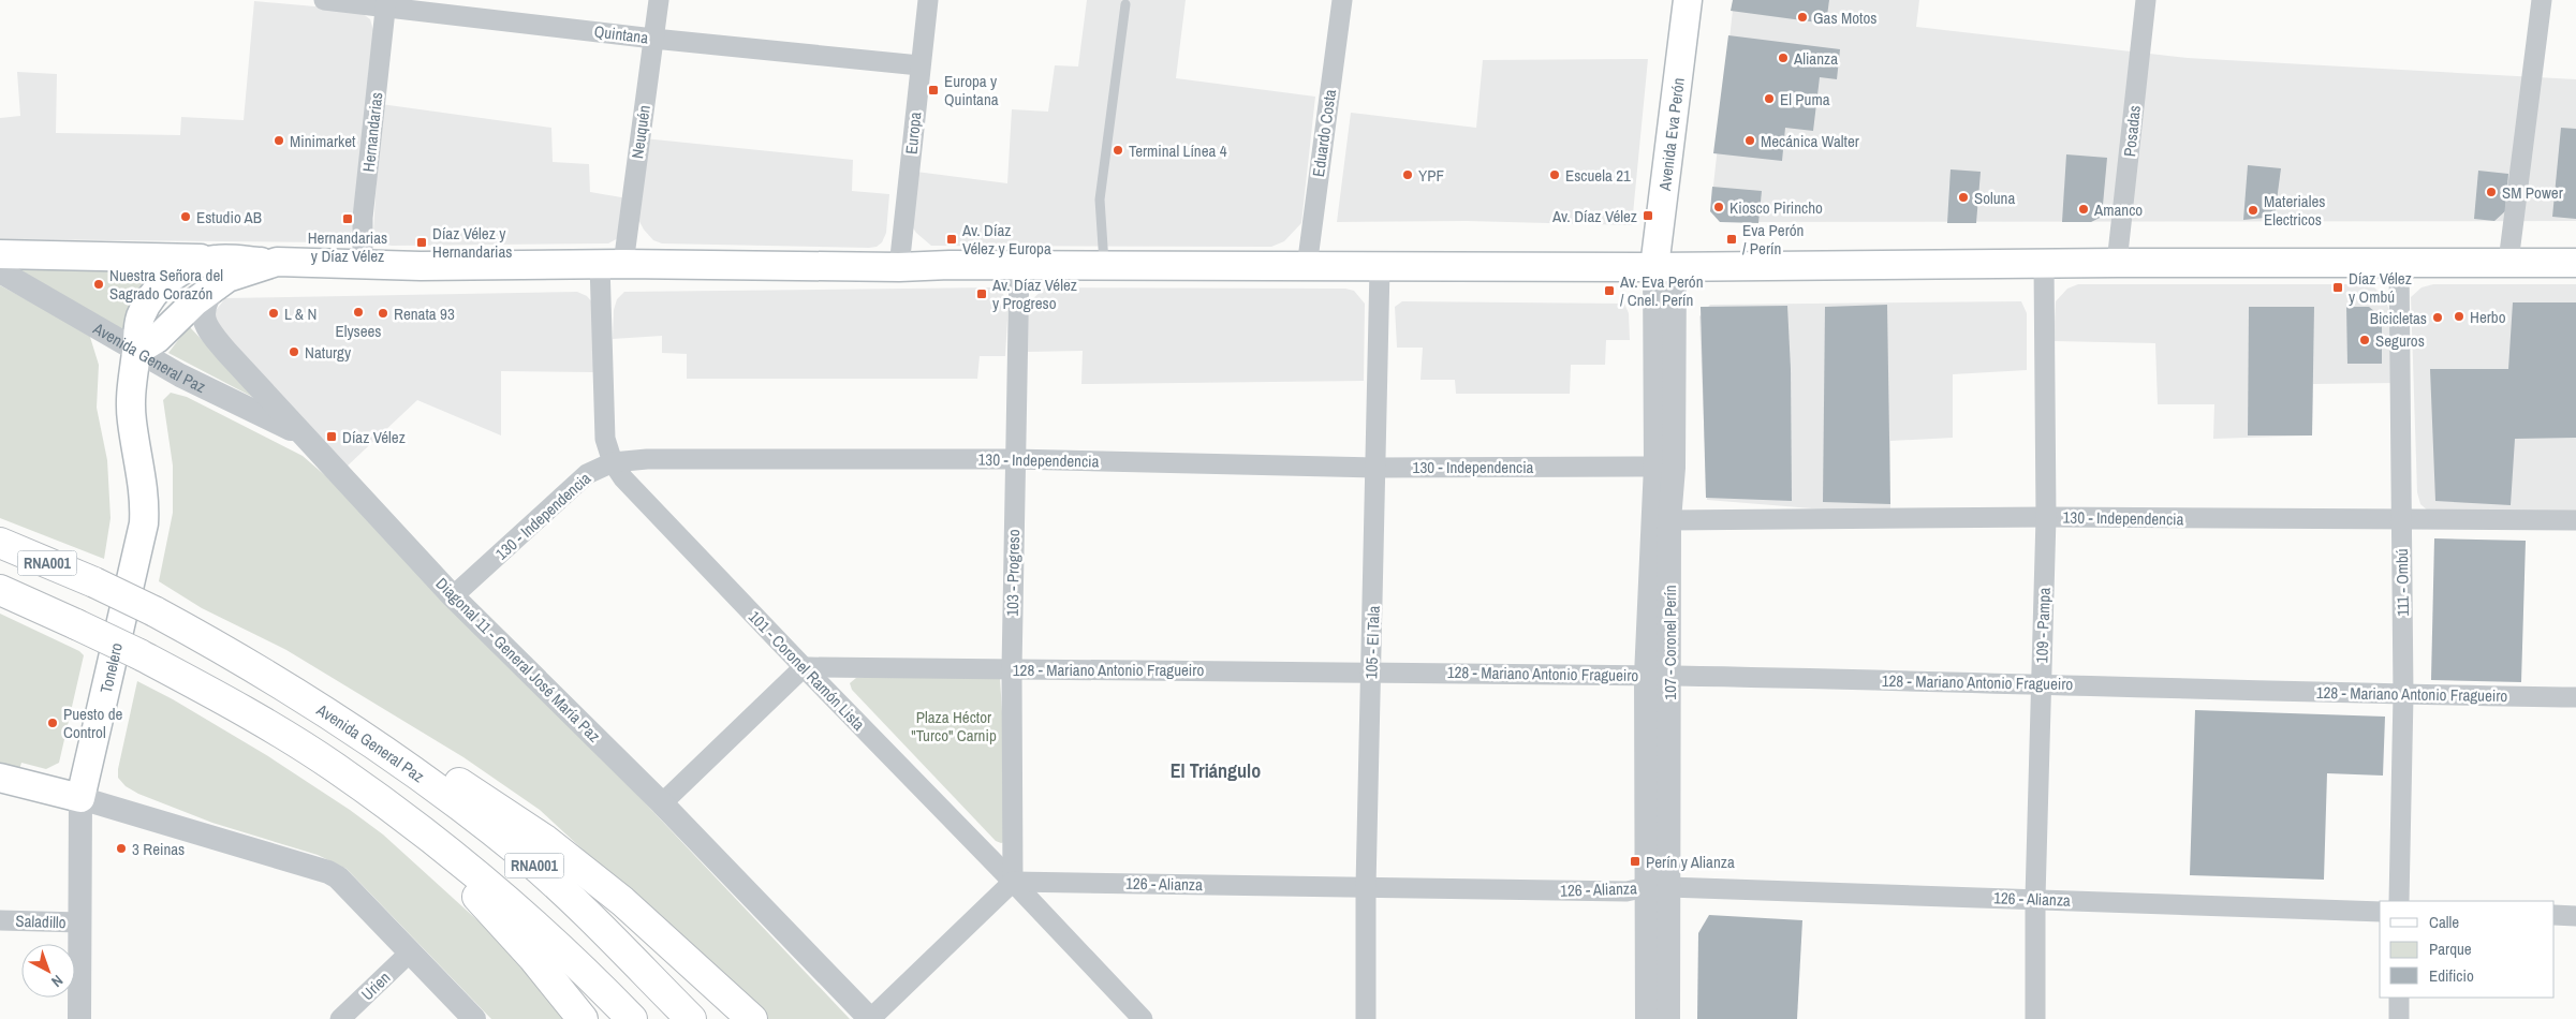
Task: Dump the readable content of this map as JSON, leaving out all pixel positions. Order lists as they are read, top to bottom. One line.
{"streets":{"highway":["Avenida General Paz","RNA001"],"main road":["Avenida Eva Perón","Tonelero"],"street":["Quintana","Posadas","Hernandarias","Neuquén","Europa","Eduardo Costa","130 - Independencia","103 - Progreso","111 - Ombú","109 - Pampa","105 - El Tala","107 - Coronel Perín","Diagonal 11 - General José María Paz","128 - Mariano Antonio Fragueiro","101 - Coronel Ramón Lista","126 - Alianza","Saladillo","Urien"]},"crossings":[["Quintana","Hernandarias"],["Quintana","Neuquén"],["Quintana","Europa"],["Neuquén","101 - Coronel Ramón Lista"],["Avenida Eva Perón","107 - Coronel Perín"],["Avenida General Paz","Diagonal 11 - General José María Paz"],["Avenida General Paz","Tonelero"],["130 - Independencia","103 - Progreso"],["130 - Independencia","111 - Ombú"],["130 - Independencia","109 - Pampa"],["130 - Independencia","105 - El Tala"],["130 - Independencia","107 - Coronel Perín"],["130 - Independencia","Diagonal 11 - General José María Paz"],["130 - Independencia","101 - Coronel Ramón Lista"],["103 - Progreso","128 - Mariano Antonio Fragueiro"],["103 - Progreso","101 - Coronel Ramón Lista"],["103 - Progreso","126 - Alianza"],["111 - Ombú","128 - Mariano Antonio Fragueiro"],["109 - Pampa","128 - Mariano Antonio Fragueiro"],["109 - Pampa","126 - Alianza"],["105 - El Tala","128 - Mariano Antonio Fragueiro"],["105 - El Tala","126 - Alianza"],["107 - Coronel Perín","128 - Mariano Antonio Fragueiro"],["107 - Coronel Perín","126 - Alianza"],["Tonelero","Saladillo"],["128 - Mariano Antonio Fragueiro","101 - Coronel Ramón Lista"],["101 - Coronel Ramón Lista","126 - Alianza"]],"districts":["El Triángulo"],"parks":["Plaza Héctor \"Turco\" Carnip"],"places":{"other":["Gas Motos","Alianza","El Puma","Minimarket","Mecánica Walter","Terminal Línea 4","YPF","Escuela 21","SM Power","Soluna","Kiosco Pirincho","Amanco","Materiales Electricos","Estudio AB","Nuestra Señora del Sagrado Corazón","Elysees","L & N","Renata 93","Herbo","Bicicletas","Seguros","Naturgy","Puesto de Control","3 Reinas"],"transit":["Europa y Quintana","Av. Díaz Vélez","Hernandarias y Díaz Vélez","Av. Díaz Vélez y Europa","Eva Perón / Perín","Díaz Vélez y Hernandarias","Díaz Vélez y Ombú","Av. Eva Perón / Cnel. Perín","Av. Díaz Vélez y Progreso","Díaz Vélez","Perín y Alianza"]},"legend":["Calle","Parque","Edificio"],"north":"bottom right"}
